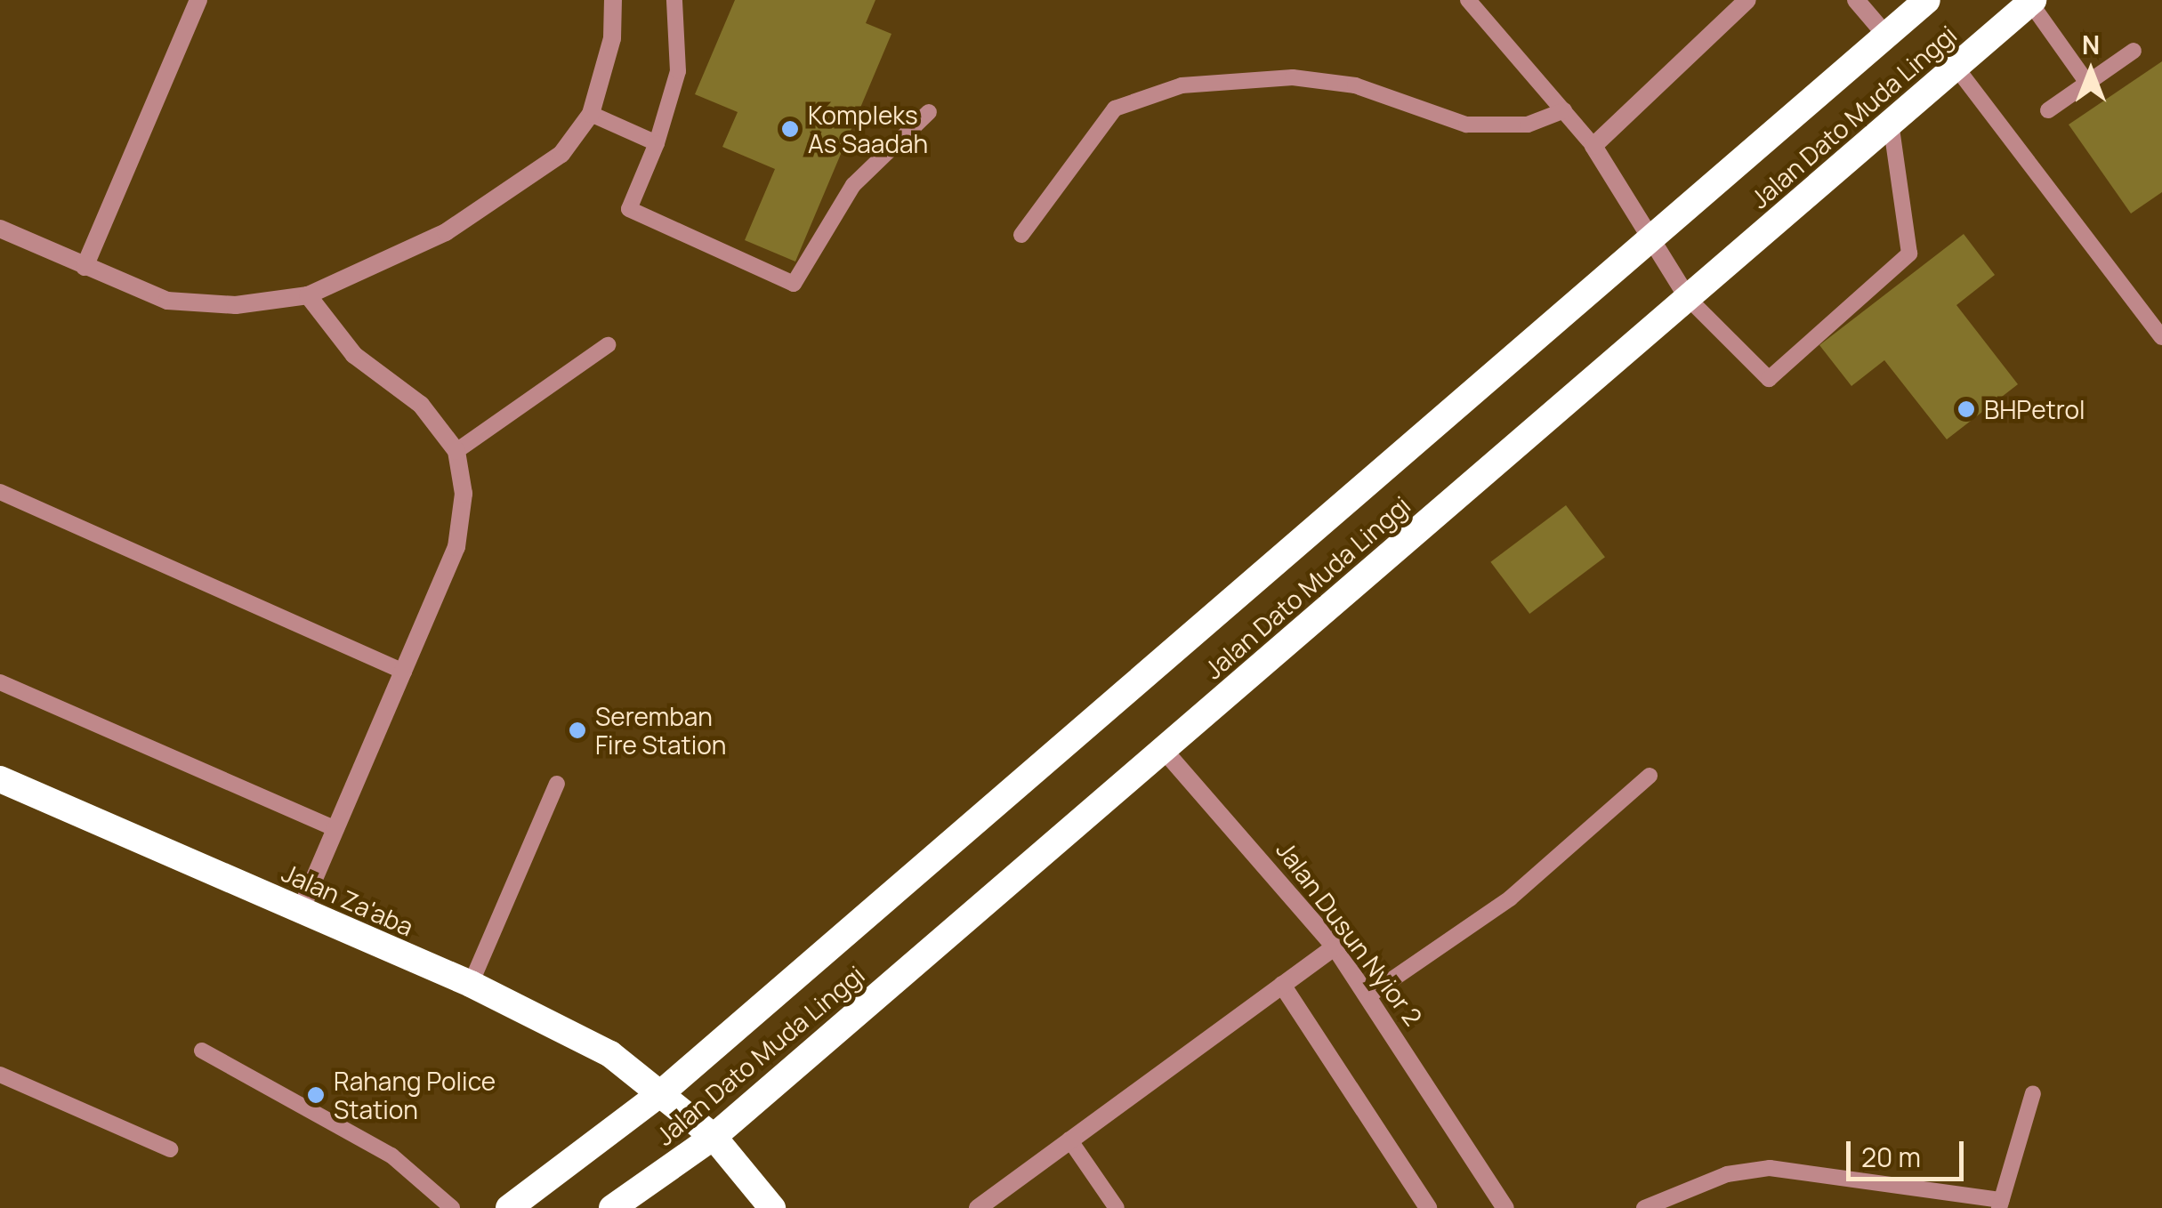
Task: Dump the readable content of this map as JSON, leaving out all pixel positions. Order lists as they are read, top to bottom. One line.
{"streets":{"highway":["Jalan Dato Muda Linggi","Jalan Za'aba"],"street":["Jalan Dusun Nyior 2"]},"crossings":[["Jalan Dato Muda Linggi","Jalan Za'aba"],["Jalan Dato Muda Linggi","Jalan Dusun Nyior 2"]],"places":["Kompleks As Saadah","BHPetrol","Seremban Fire Station","Rahang Police Station"],"scale_bar":"20 m","north":"top"}
